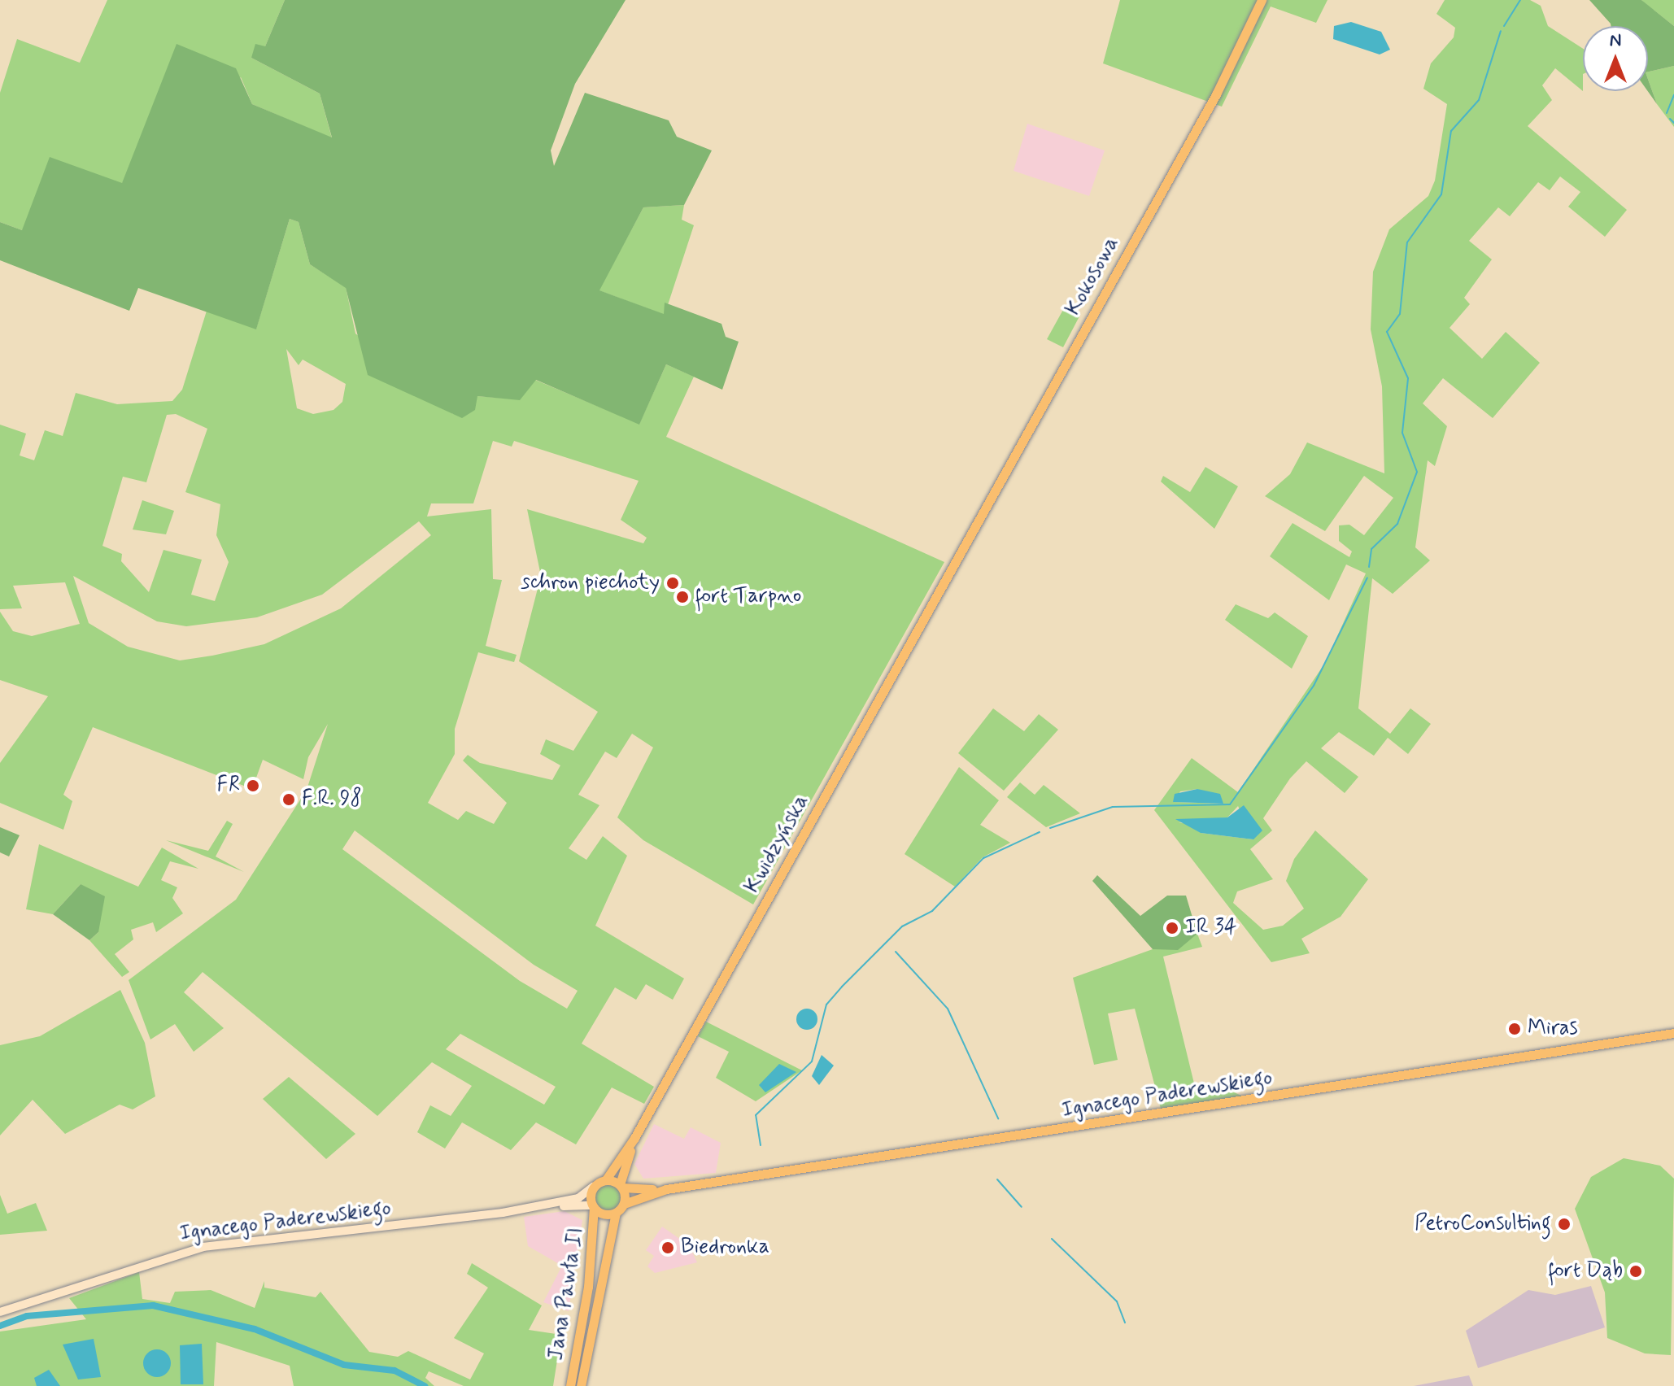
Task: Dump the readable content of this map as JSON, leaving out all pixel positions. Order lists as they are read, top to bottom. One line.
{"streets":{"main road":["Kokosowa","Kwidzyńska","Ignacego Paderewskiego","Jana Pawła II"]},"crossings":[["Kokosowa","Kwidzyńska"],["Ignacego Paderewskiego","Jana Pawła II"]],"places":["schron piechoty","fort Tarpno","FR","F.R. 98","IR 34","Miras","PetroConsulting","Biedronka","fort Dąb"],"north":"top"}
